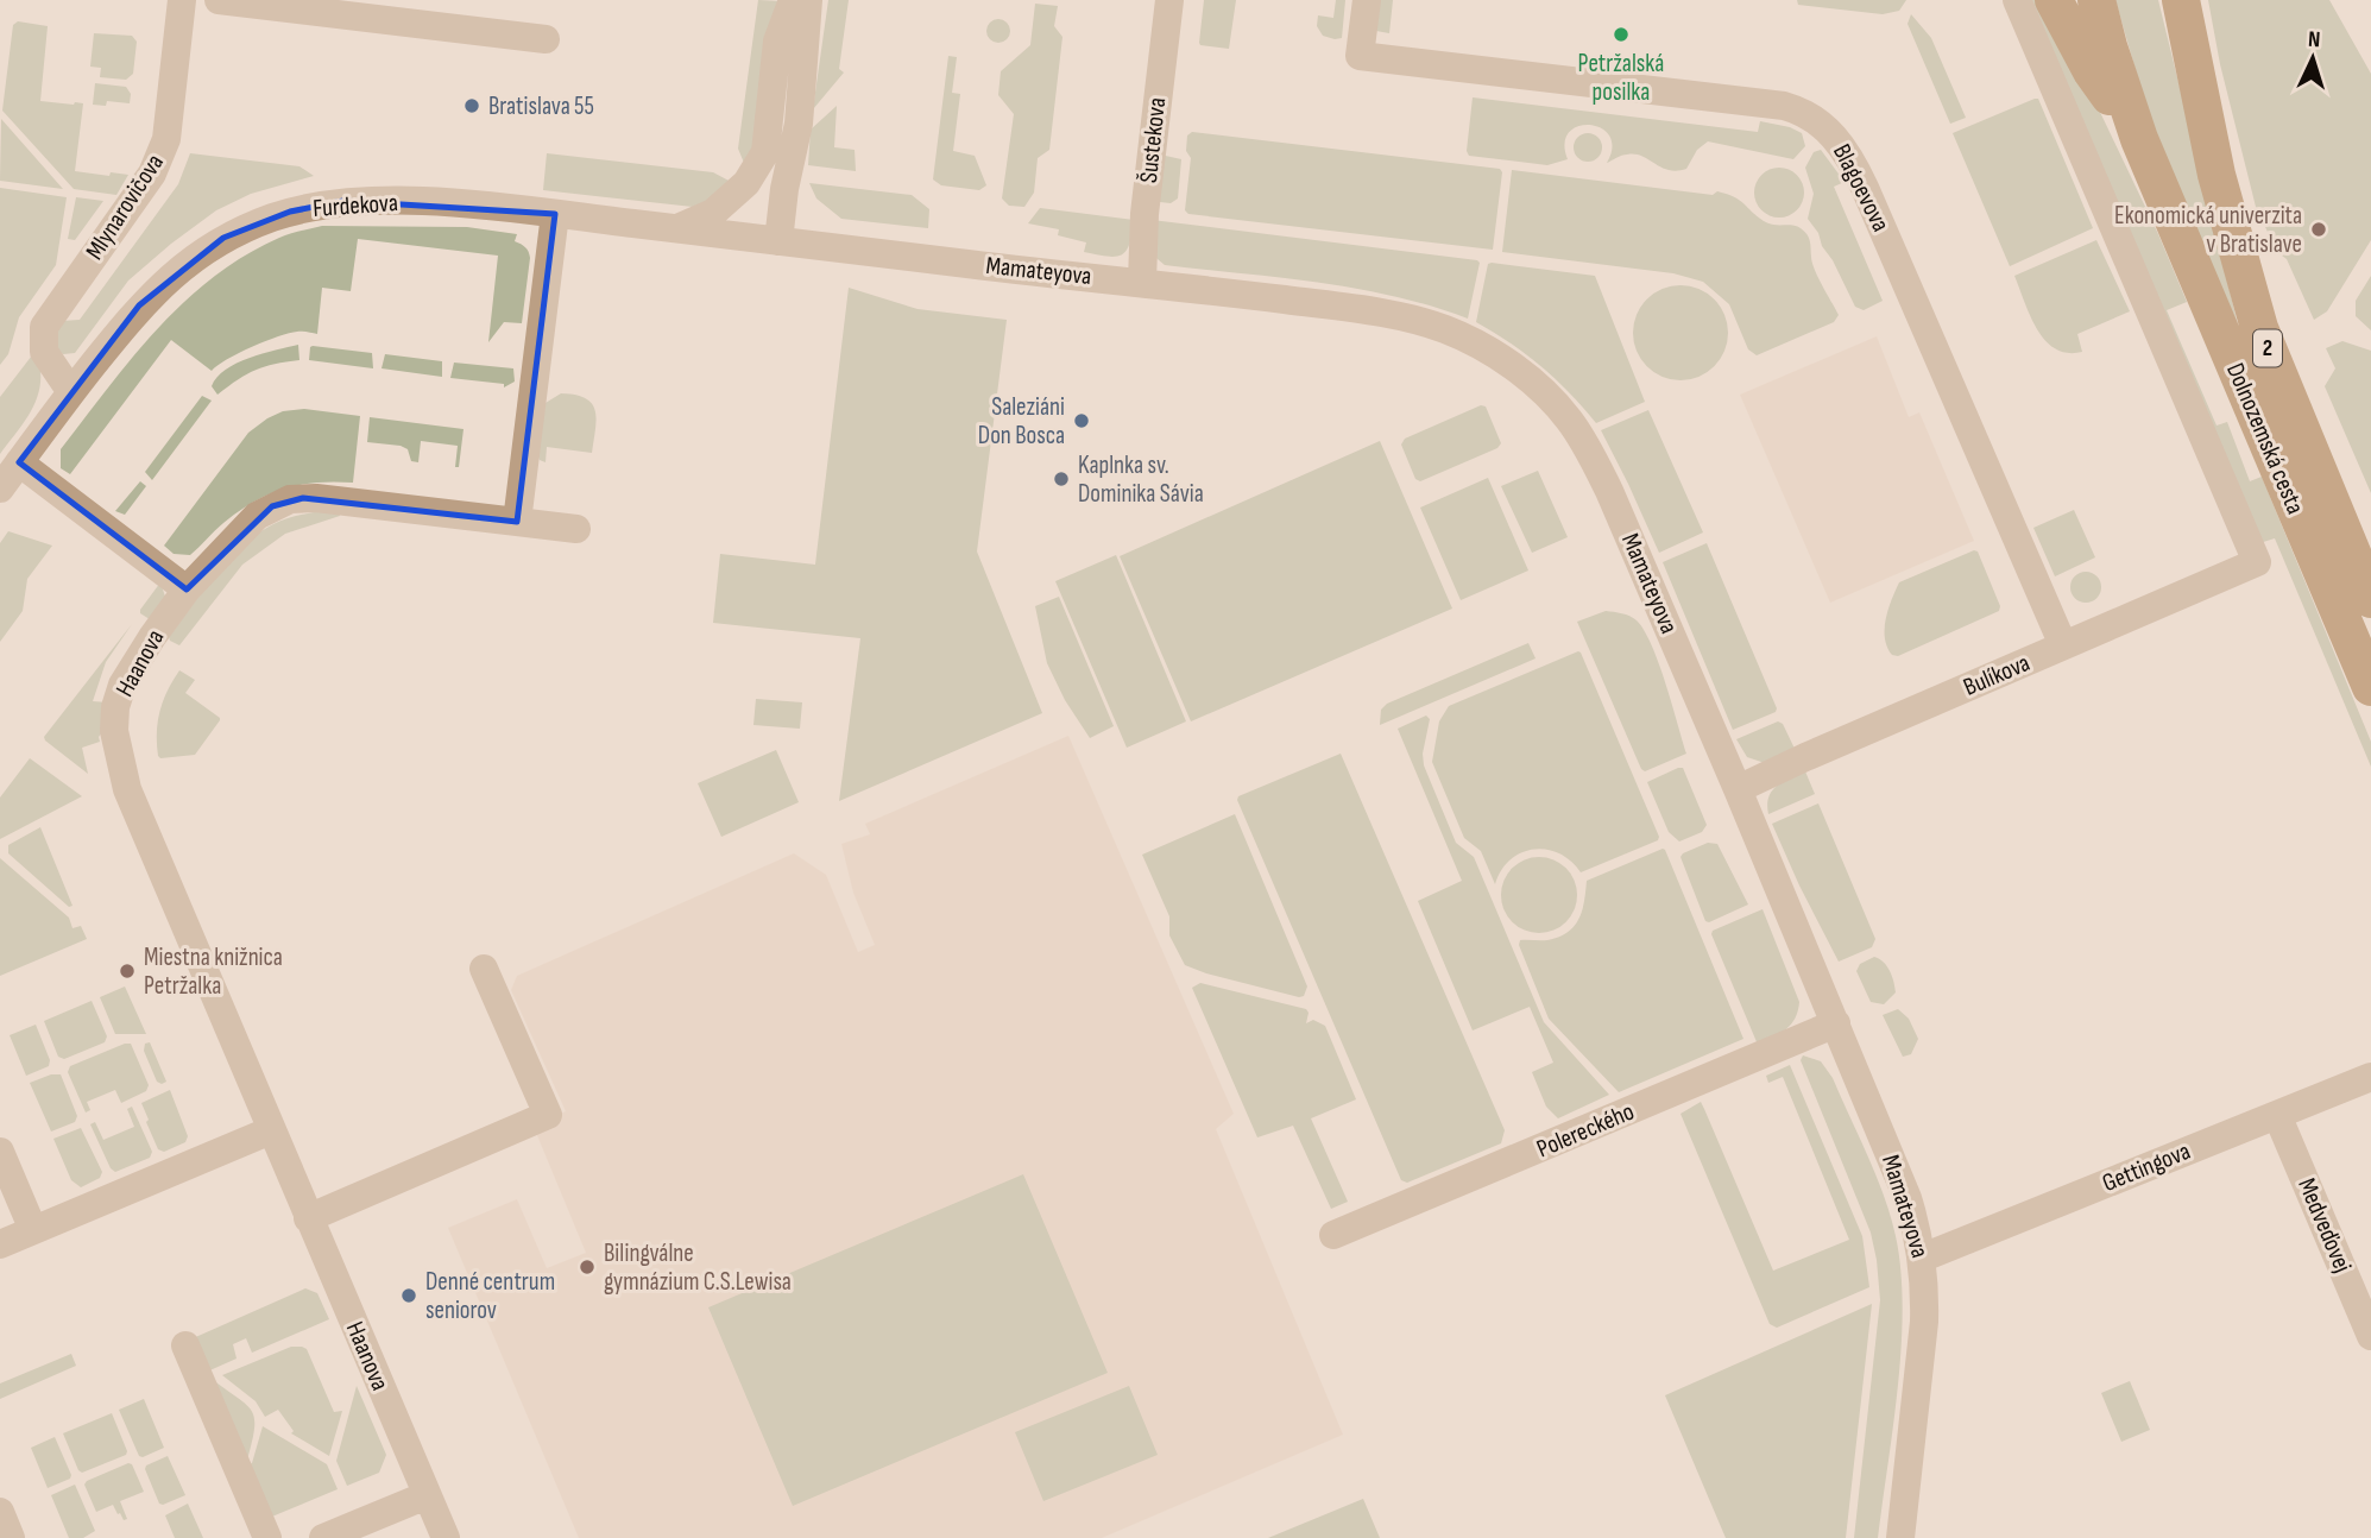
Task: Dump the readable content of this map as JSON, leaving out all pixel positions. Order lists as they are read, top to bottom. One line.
{"streets":{"main road":["2","Dolnozemská cesta"],"street":["Šustekova","Blagoevova","Furdekova","Mlynarovičova","Mamateyova","Haanova","Bulíkova","Polereckého","Gettingova","Medveďovej"]},"crossings":[["Šustekova","Mamateyova"],["Blagoevova","Bulíkova"],["Furdekova","Mlynarovičova"],["Furdekova","Mamateyova"],["Mamateyova","Bulíkova"],["Mamateyova","Polereckého"],["Mamateyova","Gettingova"],["Gettingova","Medveďovej"]],"places":["Petržalská posilka","Bratislava 55","Ekonomická univerzita v Bratislave","Saleziáni Don Bosca","Kaplnka sv. Dominika Sávia","Miestna knižnica Petržalka","Bilingválne gymnázium C.S.Lewisa","Denné centrum seniorov"],"north":"top"}
